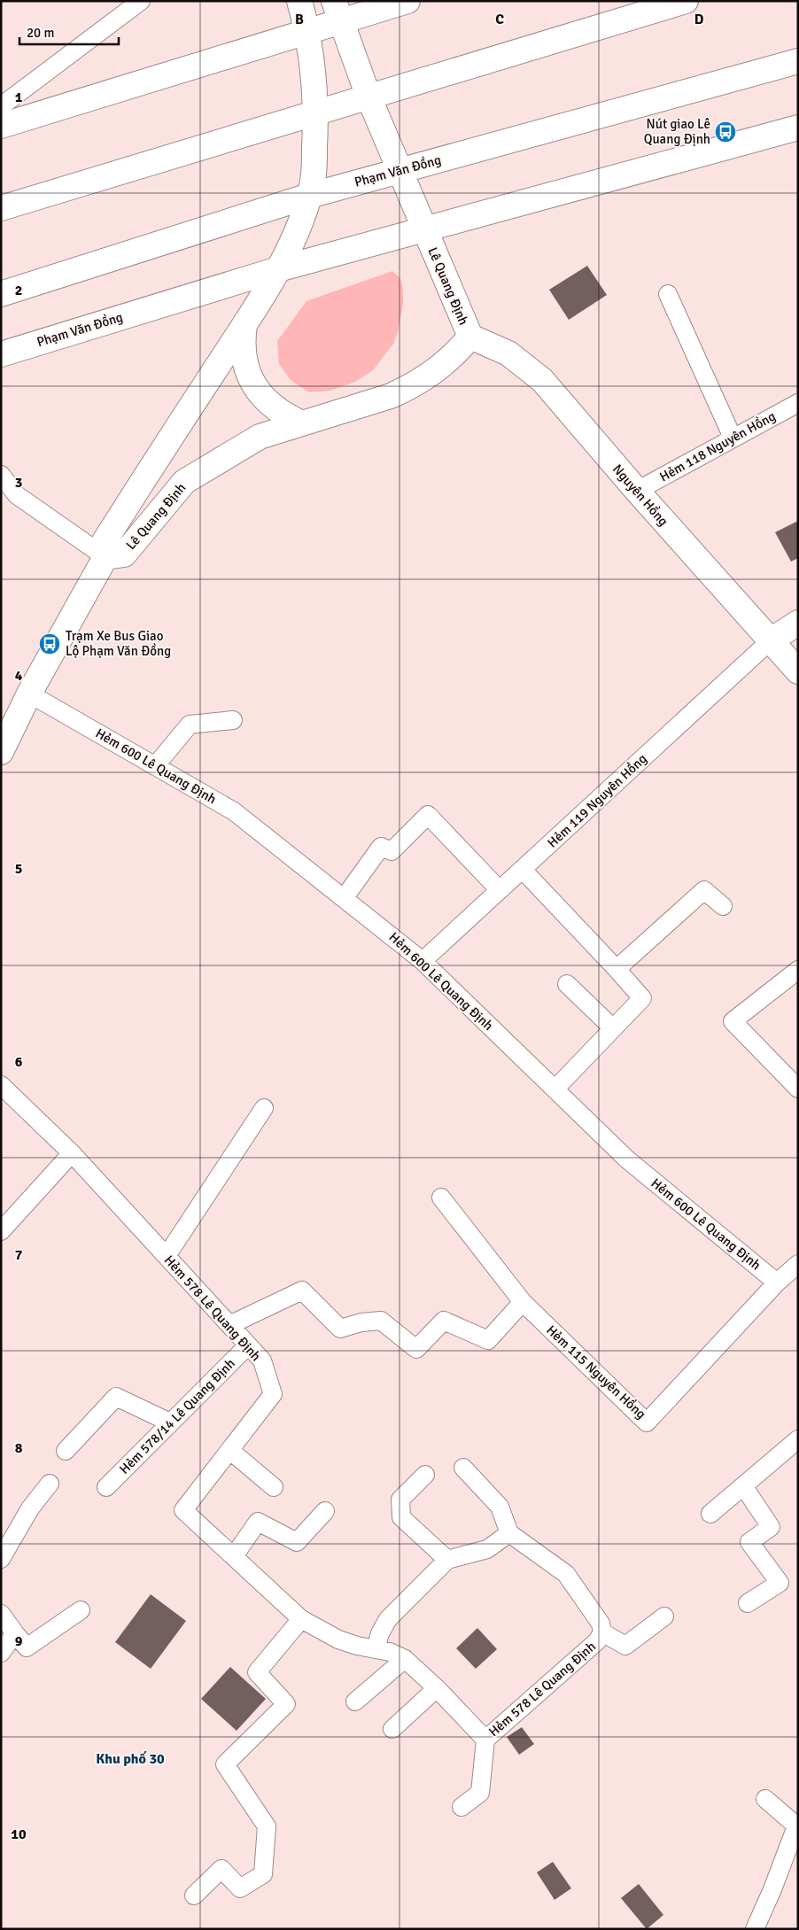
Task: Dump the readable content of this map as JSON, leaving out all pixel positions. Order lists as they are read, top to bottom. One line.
{"streets":{"main road":["Phạm Văn Đồng","Lê Quang Định","Nguyên Hồng"],"lane":["Hẻm 118 Nguyên Hồng","Hẻm 600 Lê Quang Định","Hẻm 119 Nguyên Hồng","Hẻm 578 Lê Quang Định","Hẻm 115 Nguyên Hồng","Hẻm 578/14 Lê Quang Định"]},"crossings":[["Phạm Văn Đồng","Lê Quang Định"],["Lê Quang Định","Nguyên Hồng"],["Lê Quang Định","Hẻm 600 Lê Quang Định"],["Hẻm 118 Nguyên Hồng","Nguyên Hồng"],["Nguyên Hồng","Hẻm 119 Nguyên Hồng"],["Hẻm 600 Lê Quang Định","Hẻm 119 Nguyên Hồng"],["Hẻm 600 Lê Quang Định","Hẻm 115 Nguyên Hồng"],["Hẻm 578 Lê Quang Định","Hẻm 578/14 Lê Quang Định"]],"districts":["Khu phố 30"],"places":{"bus stop":["Nút giao Lê Quang Định","Trạm Xe Bus Giao Lộ Phạm Văn Đồng"]},"scale_bar":"20 m","grid":{"columns":["B","C","D"],"rows":["1","2","3","4","5","6","7","8","9","10"]}}
